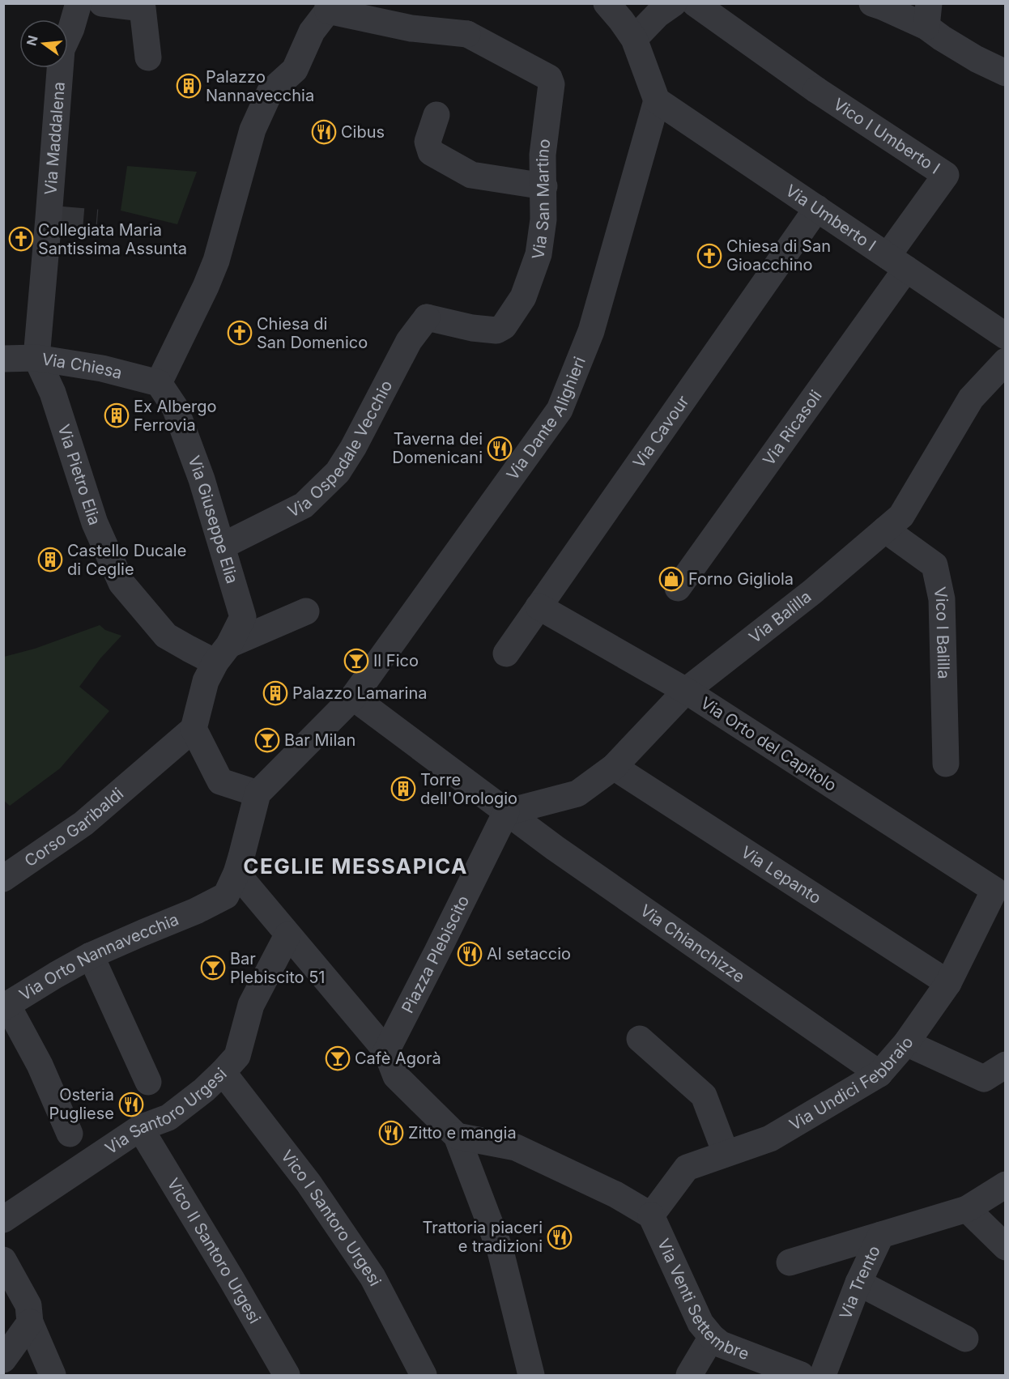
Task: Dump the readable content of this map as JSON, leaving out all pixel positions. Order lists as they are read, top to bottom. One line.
{"streets":{"street":["Vico I Umberto I","Via Maddalena","Via San Martino","Via Umberto I","Via Chiesa","Via Dante Alighieri","Via Ricasoli","Via Cavour","Via Ospedale Vecchio","Via Pietro Elia","Via Giuseppe Elia","Via Balilla","Vico I Balilla","Via Orto del Capitolo","Corso Garibaldi","Via Lepanto","Via Chianchizze","Piazza Plebiscito","Via Orto Nannavecchia","Via Undici Febbraio","Via Santoro Urgesi","Vico I Santoro Urgesi","Vico II Santoro Urgesi","Via Trento","Via Venti Settembre"]},"crossings":[["Vico I Umberto I","Via Umberto I"],["Vico I Umberto I","Via Ricasoli"],["Via Maddalena","Via Chiesa"],["Via Maddalena","Via Pietro Elia"],["Via San Martino","Via Ospedale Vecchio"],["Via Umberto I","Via Dante Alighieri"],["Via Umberto I","Via Ricasoli"],["Via Umberto I","Via Cavour"],["Via Chiesa","Via Pietro Elia"],["Via Chiesa","Via Giuseppe Elia"],["Via Cavour","Via Orto del Capitolo"],["Via Ospedale Vecchio","Via Giuseppe Elia"],["Via Pietro Elia","Via Giuseppe Elia"],["Via Giuseppe Elia","Corso Garibaldi"],["Via Balilla","Vico I Balilla"],["Via Balilla","Via Orto del Capitolo"],["Via Balilla","Via Lepanto"],["Via Balilla","Via Chianchizze"],["Via Balilla","Piazza Plebiscito"],["Via Orto del Capitolo","Via Undici Febbraio"],["Via Lepanto","Via Undici Febbraio"],["Via Chianchizze","Piazza Plebiscito"],["Via Chianchizze","Via Undici Febbraio"],["Via Undici Febbraio","Via Venti Settembre"],["Via Santoro Urgesi","Vico I Santoro Urgesi"],["Via Santoro Urgesi","Vico II Santoro Urgesi"]],"districts":["CEGLIE MESSAPICA"],"places":{"building":["Palazzo Nannavecchia","Ex Albergo Ferrovia","Castello Ducale di Ceglie","Palazzo Lamarina","Torre dell'Orologio"],"restaurant":["Cibus","Taverna dei Domenicani","Al setaccio","Osteria Pugliese","Zitto e mangia","Trattoria piaceri e tradizioni"],"church":["Collegiata Maria Santissima Assunta","Chiesa di San Gioacchino","Chiesa di San Domenico"],"shop":["Forno Gigliola"],"bar":["Il Fico","Bar Milan","Bar Plebiscito 51","Cafè Agorà"]},"north":"left"}
